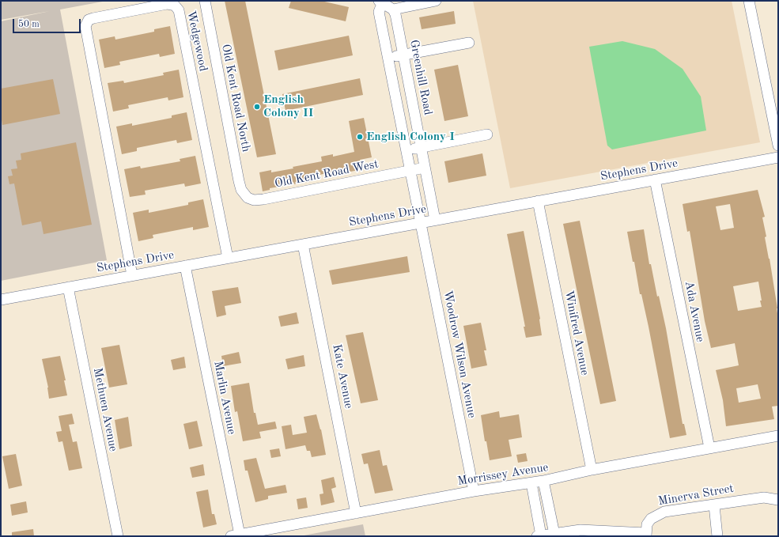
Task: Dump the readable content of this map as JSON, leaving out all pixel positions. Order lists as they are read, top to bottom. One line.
{"streets":{"street":["Wedgewood","Greenhill Road","Old Kent Road North","Stephens Drive","Old Kent Road West","Ada Avenue","Winifred Avenue","Woodrow Wilson Avenue","Kate Avenue","Marlin Avenue","Methuen Avenue","Morrissey Avenue","Minerva Street"]},"crossings":[["Wedgewood","Stephens Drive"],["Greenhill Road","Stephens Drive"],["Greenhill Road","Old Kent Road West"],["Old Kent Road North","Old Kent Road West"],["Stephens Drive","Ada Avenue"],["Stephens Drive","Winifred Avenue"],["Stephens Drive","Woodrow Wilson Avenue"],["Stephens Drive","Kate Avenue"],["Stephens Drive","Marlin Avenue"],["Stephens Drive","Methuen Avenue"],["Ada Avenue","Morrissey Avenue"],["Winifred Avenue","Morrissey Avenue"],["Woodrow Wilson Avenue","Morrissey Avenue"],["Kate Avenue","Morrissey Avenue"],["Marlin Avenue","Morrissey Avenue"],["Morrissey Avenue","Minerva Street"]],"places":["English Colony II","English Colony I"],"scale_bar":"50 m"}
